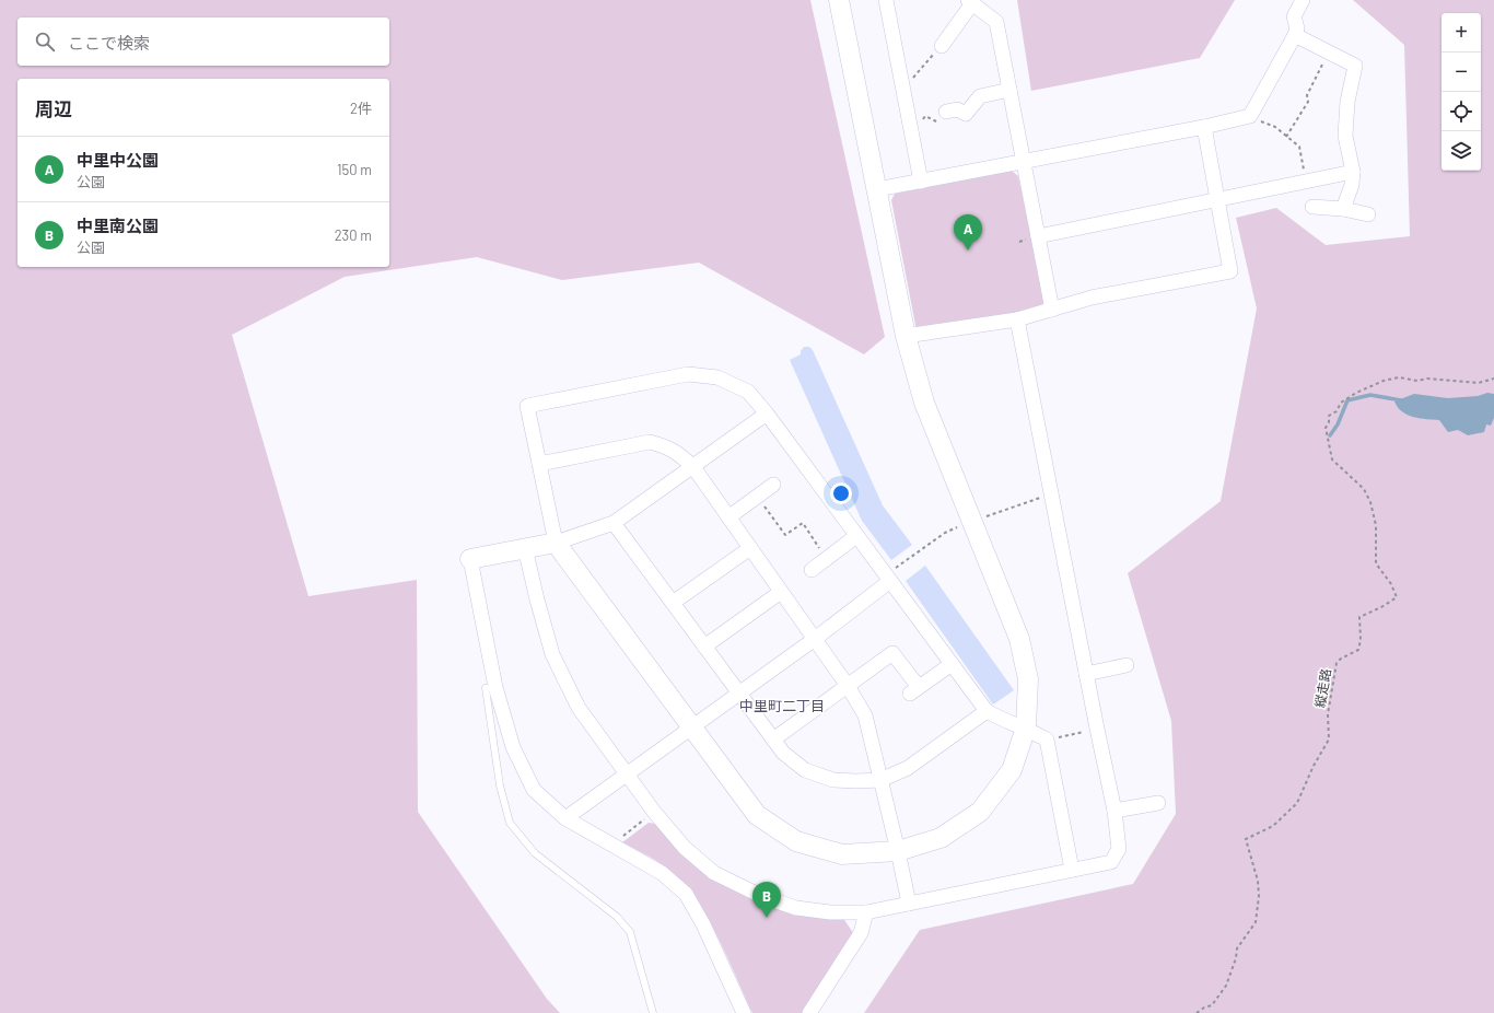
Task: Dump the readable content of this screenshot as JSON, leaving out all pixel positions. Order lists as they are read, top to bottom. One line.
{"streets":{"path":["縦走路"]},"districts":["中里町二丁目"],"page":{"map_buttons":["+","−"],"search":"ここで検索","heading":["周辺","2件"],"list":[{"mark":"A","name":"中里中公園","note":"公園","value":"150 m"},{"mark":"B","name":"中里南公園","note":"公園","value":"230 m"}],"pins":["A","B"]}}
